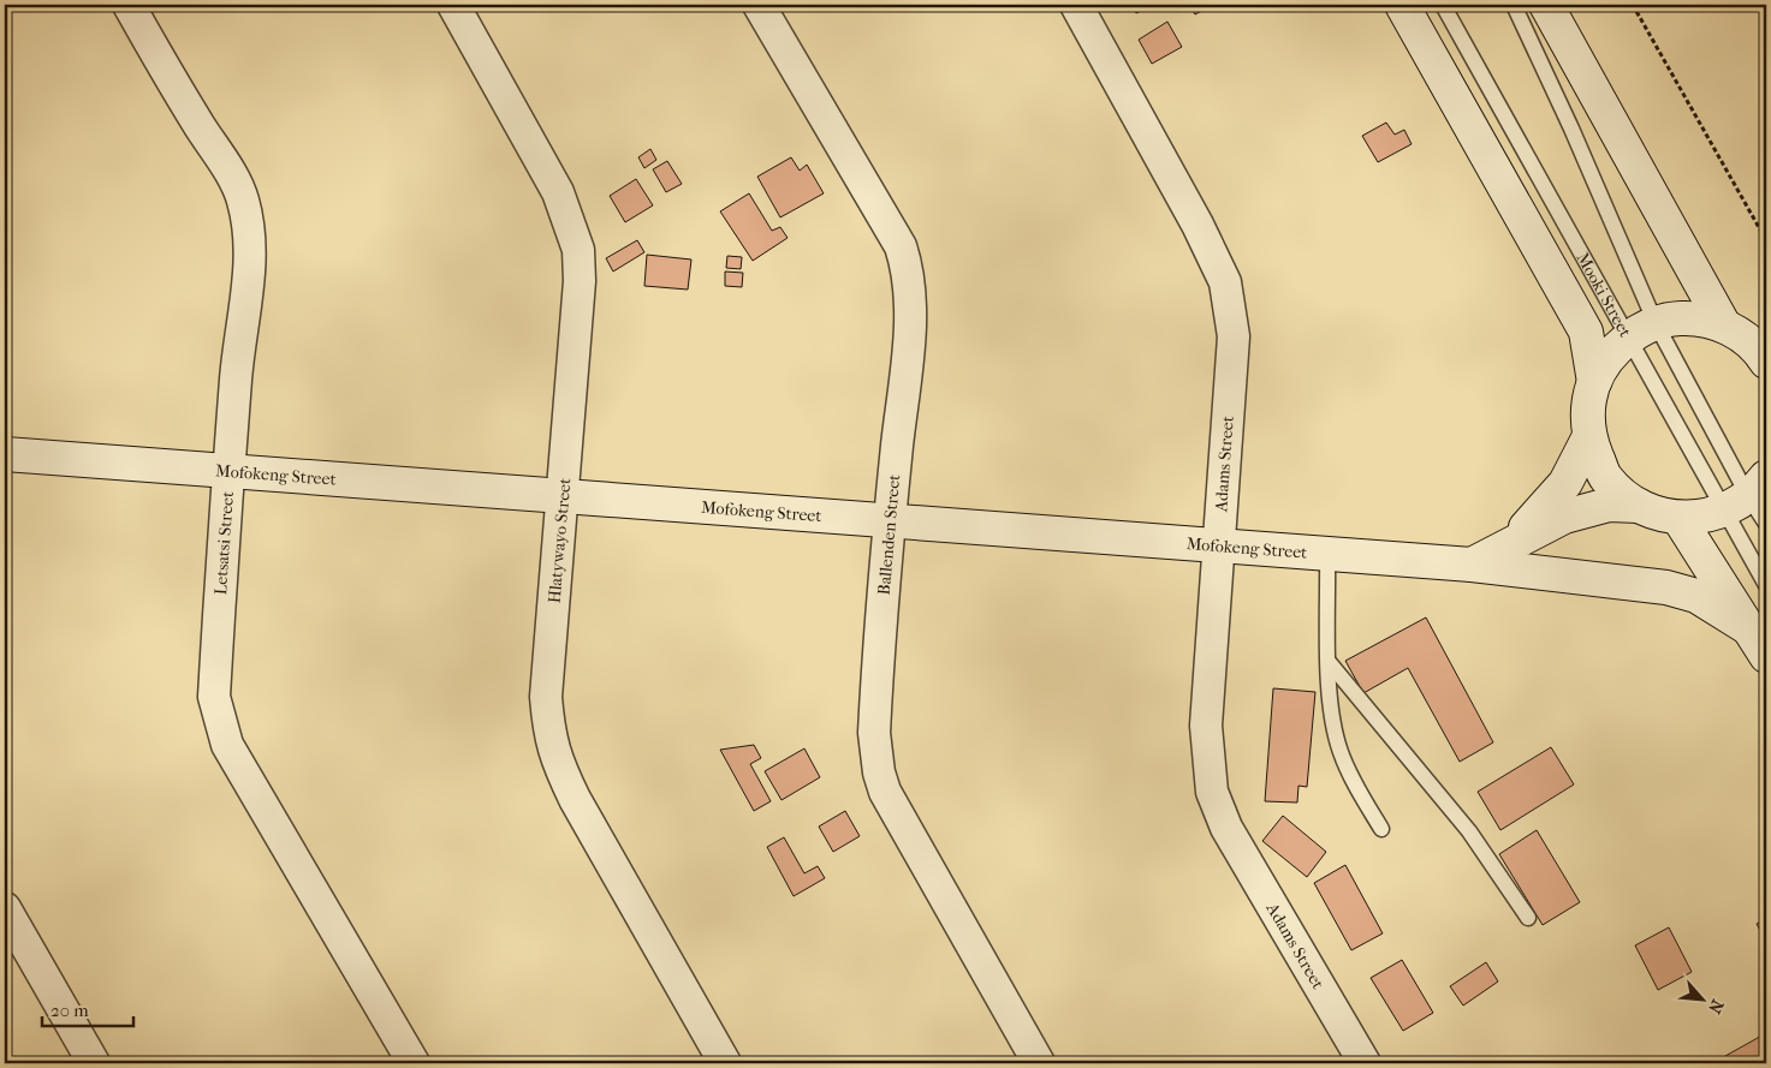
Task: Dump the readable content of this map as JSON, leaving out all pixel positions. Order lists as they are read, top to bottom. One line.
{"streets":{"street":["Adams Street","Mofokeng Street","Ballenden Street","Hlatywayo Street","Letsatsi Street"],"lane":["Mooki Street"]},"crossings":[["Adams Street","Mofokeng Street"],["Mofokeng Street","Ballenden Street"],["Mofokeng Street","Hlatywayo Street"],["Mofokeng Street","Letsatsi Street"]],"scale_bar":"20 m","north":"bottom right"}
